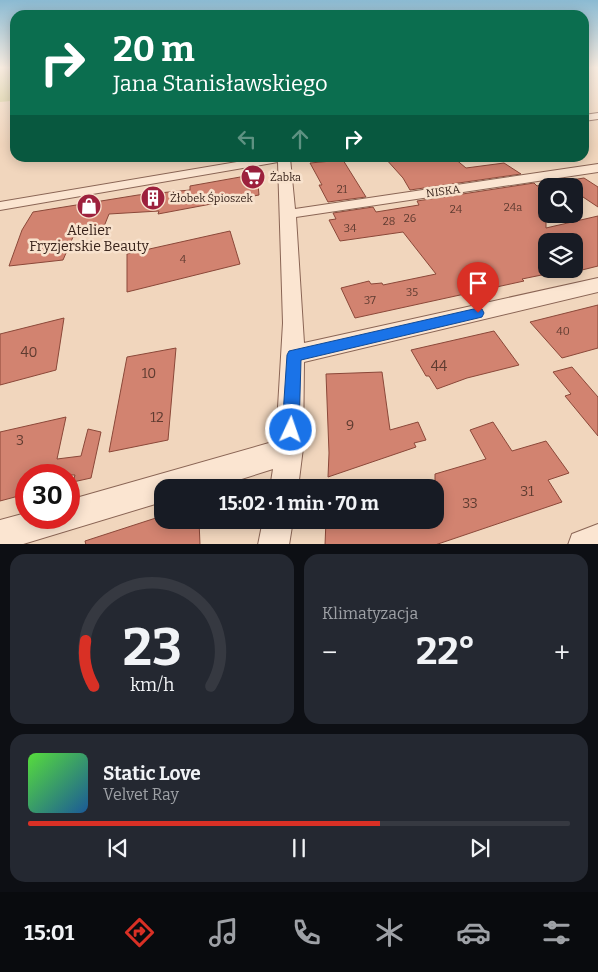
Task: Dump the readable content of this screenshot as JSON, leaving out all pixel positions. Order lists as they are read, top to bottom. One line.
{"streets":{"street":["NISKA"]},"places":{"supermarket":["Żabka"],"building":["Żłobek Śpioszek"],"shop":["Atelier Fryzjerskie Beauty"]},"house_numbers":["21","24a","24","26","28","34","4","35","37","40","40","44","10","12","9","3","31","33"],"page":{"turn":["20 m","Jana Stanisławskiego"],"limit":"30","trip":"15:02 · 1 min · 70 m","tile":"Klimatyzacja","heat":["−","22°","+"],"song":["Static Love","Velvet Ray"],"tabs":"15:01","gauge":["23","km/h"]}}
